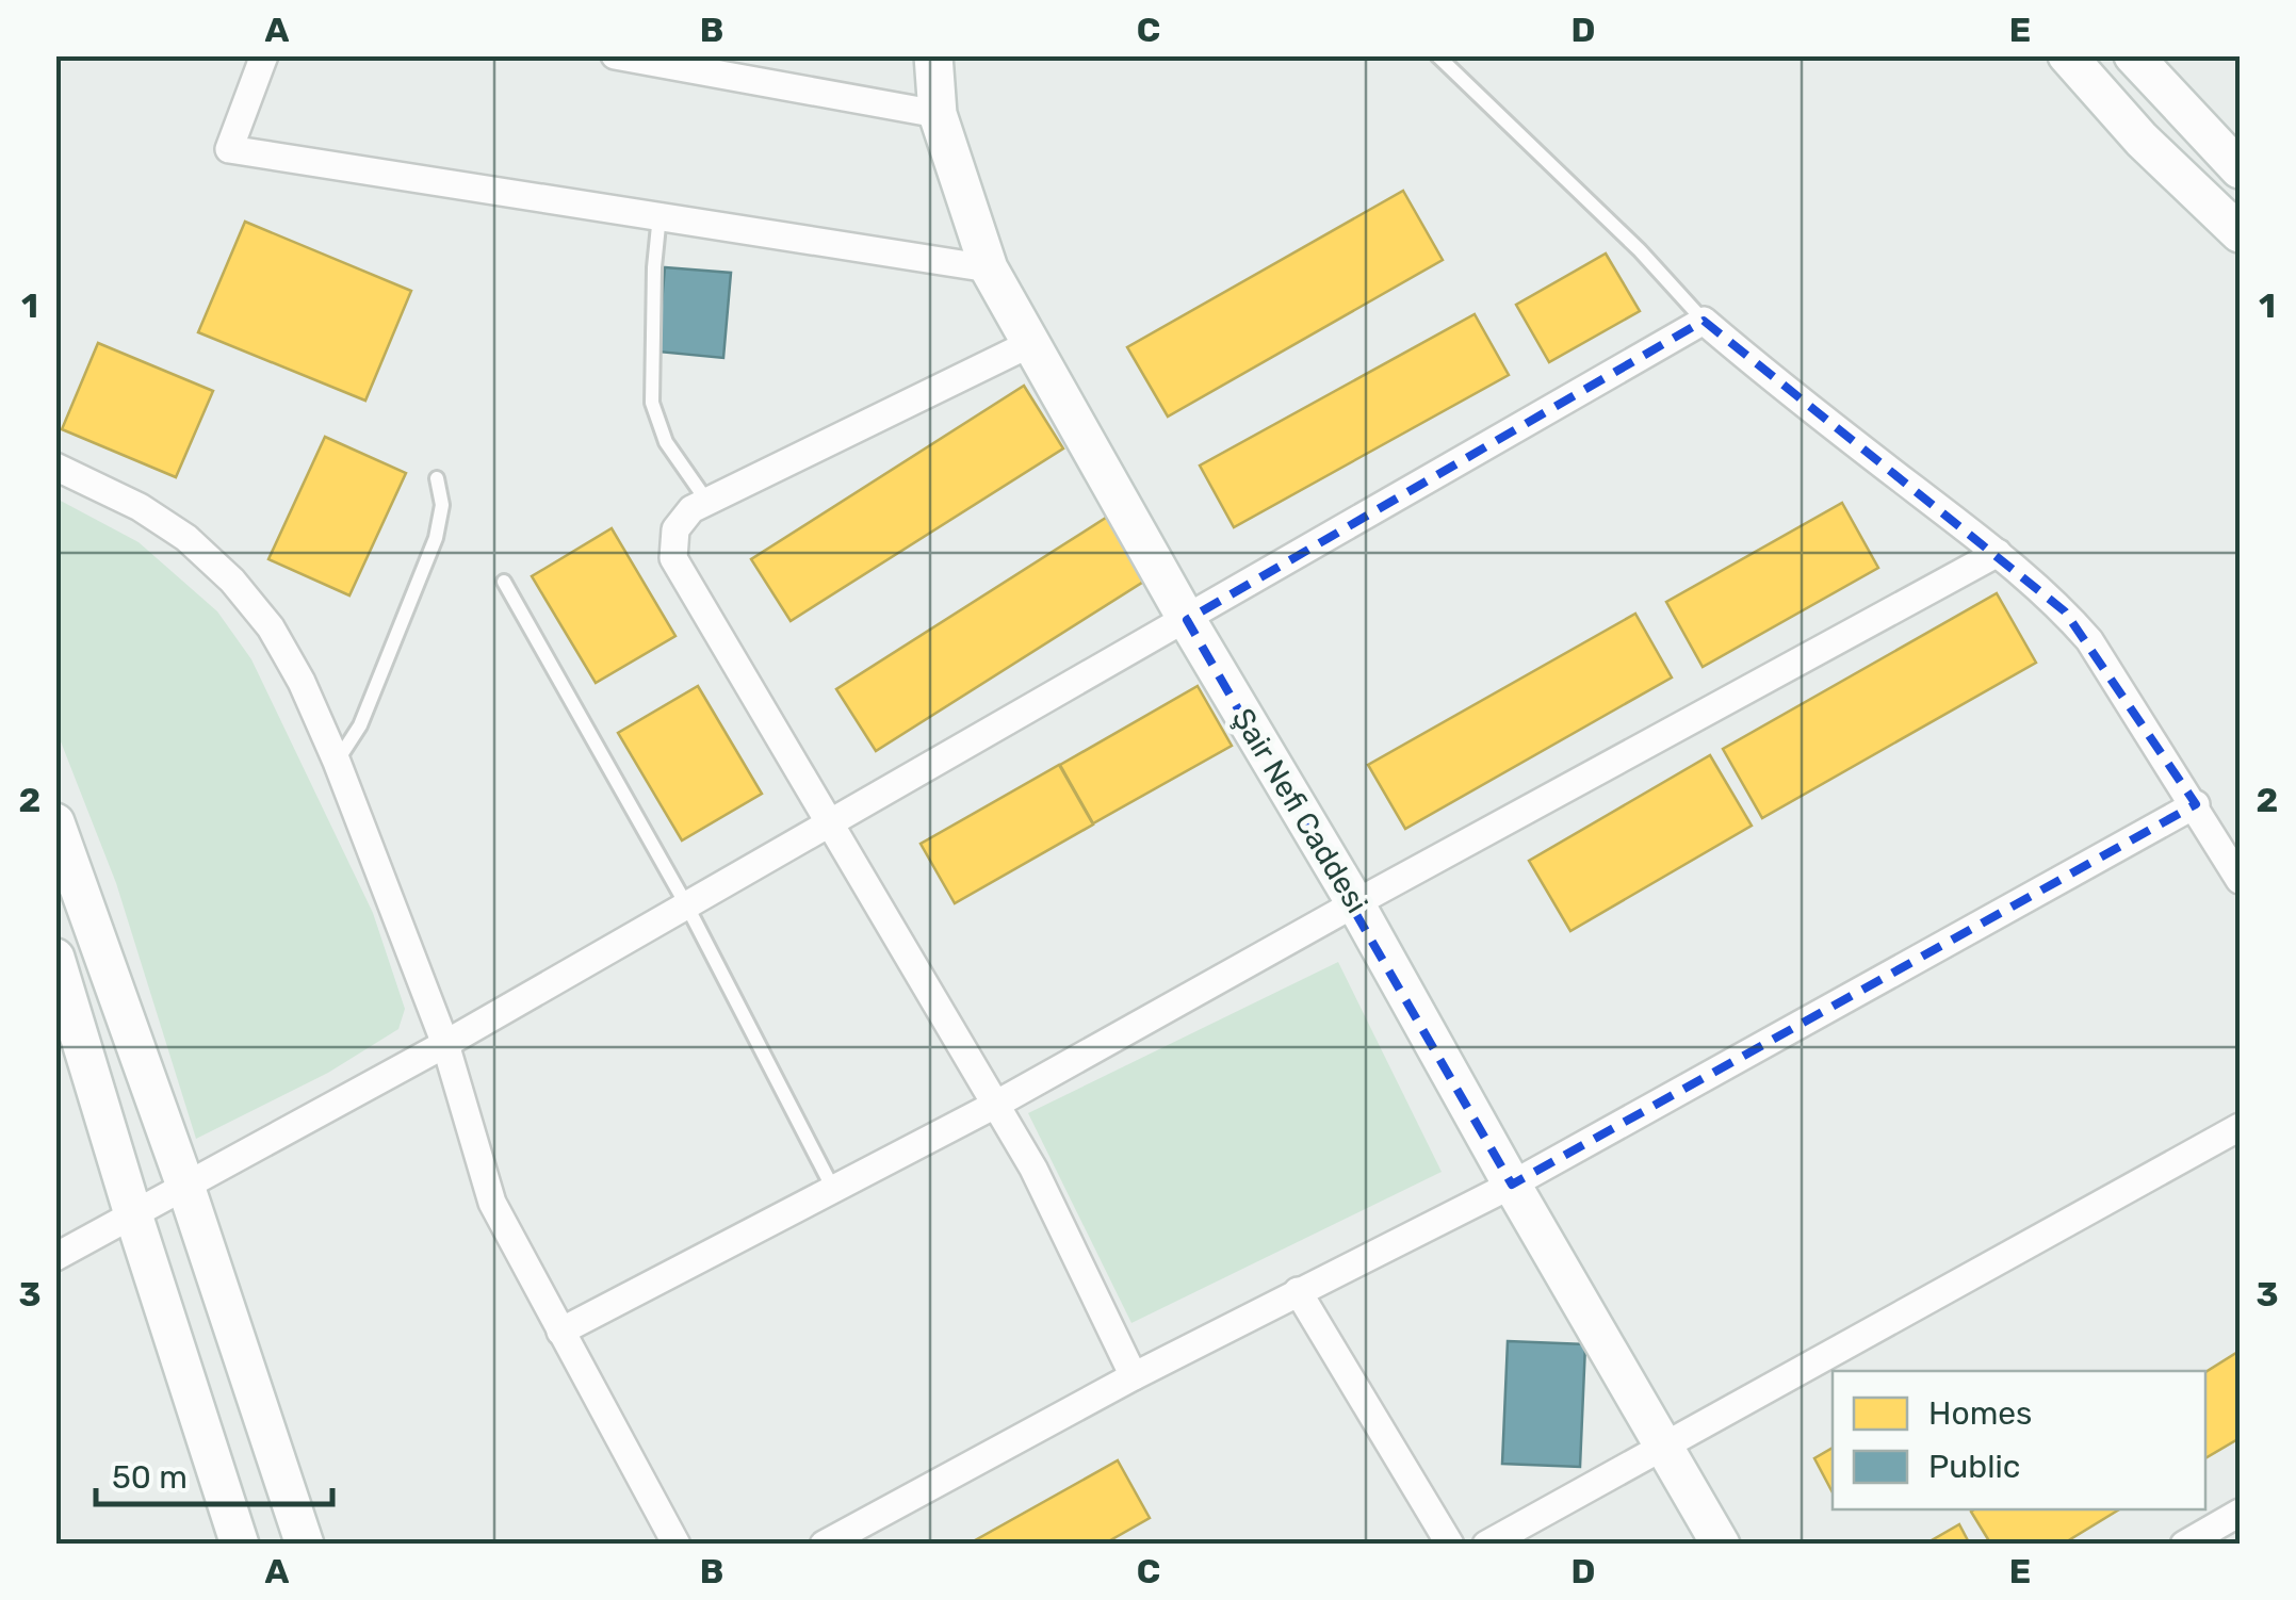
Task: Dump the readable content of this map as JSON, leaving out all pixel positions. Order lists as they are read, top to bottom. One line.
{"streets":{"street":["Şair Nefi Caddesi"]},"legend":["Homes","Public"],"scale_bar":"50 m","grid":{"columns":["A","B","C","D","E"],"rows":["1","2","3"]}}
